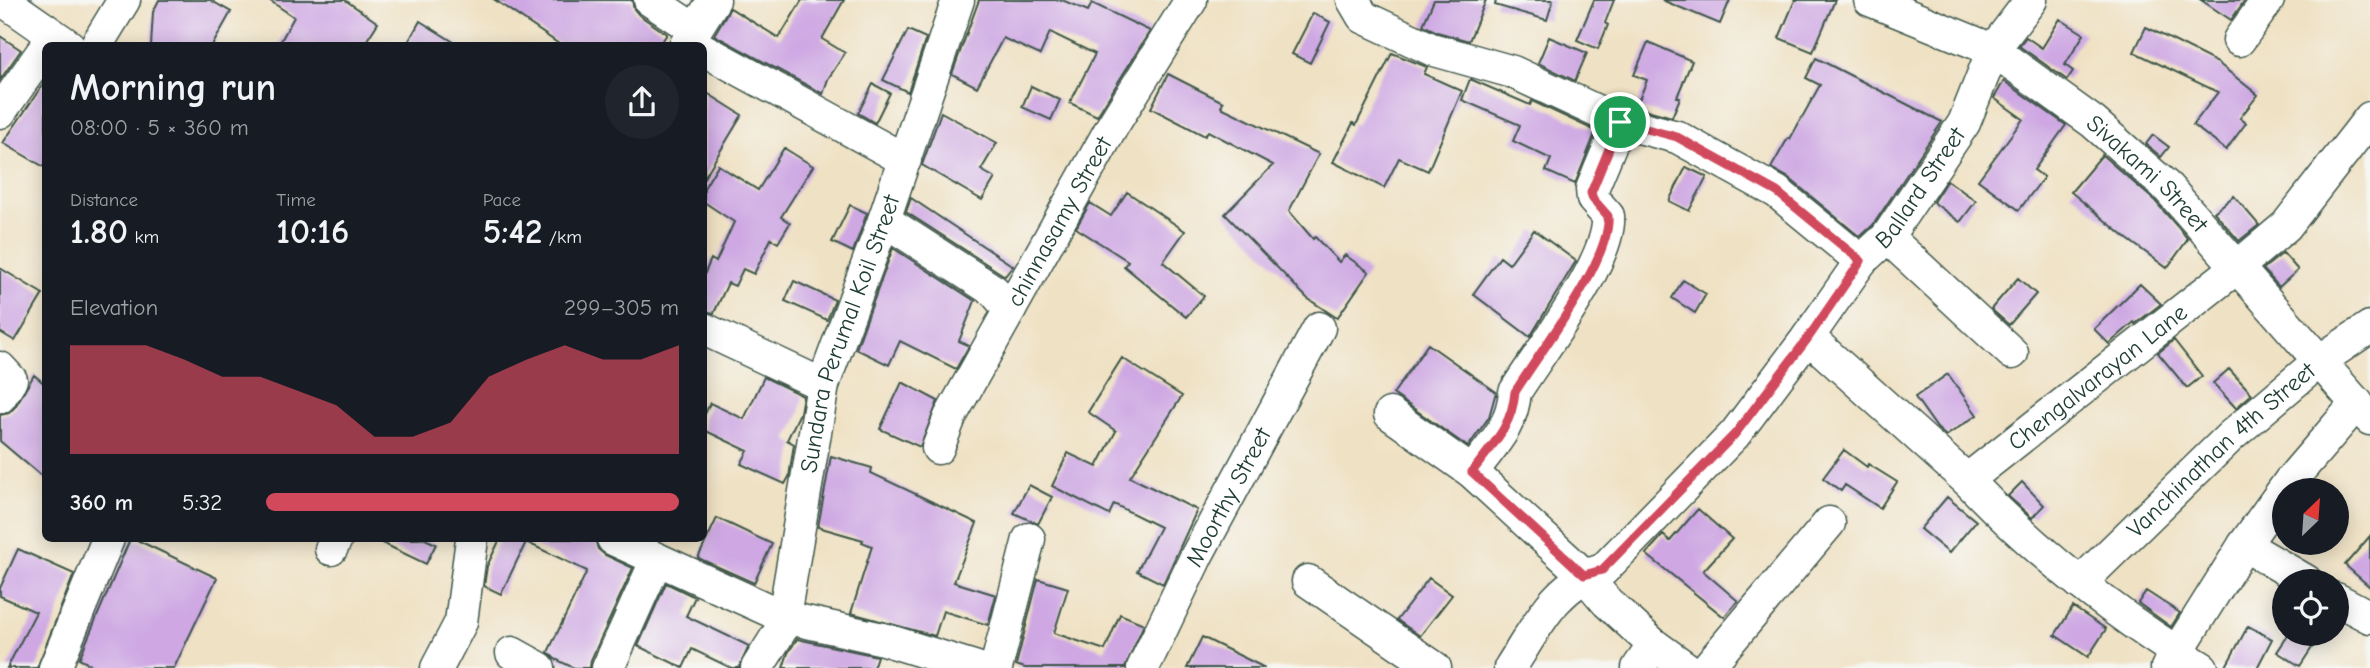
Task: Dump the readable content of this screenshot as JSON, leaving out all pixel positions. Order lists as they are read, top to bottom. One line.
{"streets":{"street":["Sivakami Street","Ballard Street","chinnasamy Street","Sundara Perumal Koil Street","Chengalvarayan Lane","Vanchinathan 4th Street","Moorthy Street"]},"crossings":[["Sivakami Street","Ballard Street"],["Sivakami Street","Chengalvarayan Lane"],["Sivakami Street","Vanchinathan 4th Street"]],"north":"top right","page":{"heading":["Morning run","08:00 · 5 × 360 m"],"stats":[["Distance","1.80 km"],["Time","10:16"],["Pace","5:42 /km"]],"chart":["Elevation","299–305 m"],"list":[{"name":"360 m","note":"5:32"}]}}
